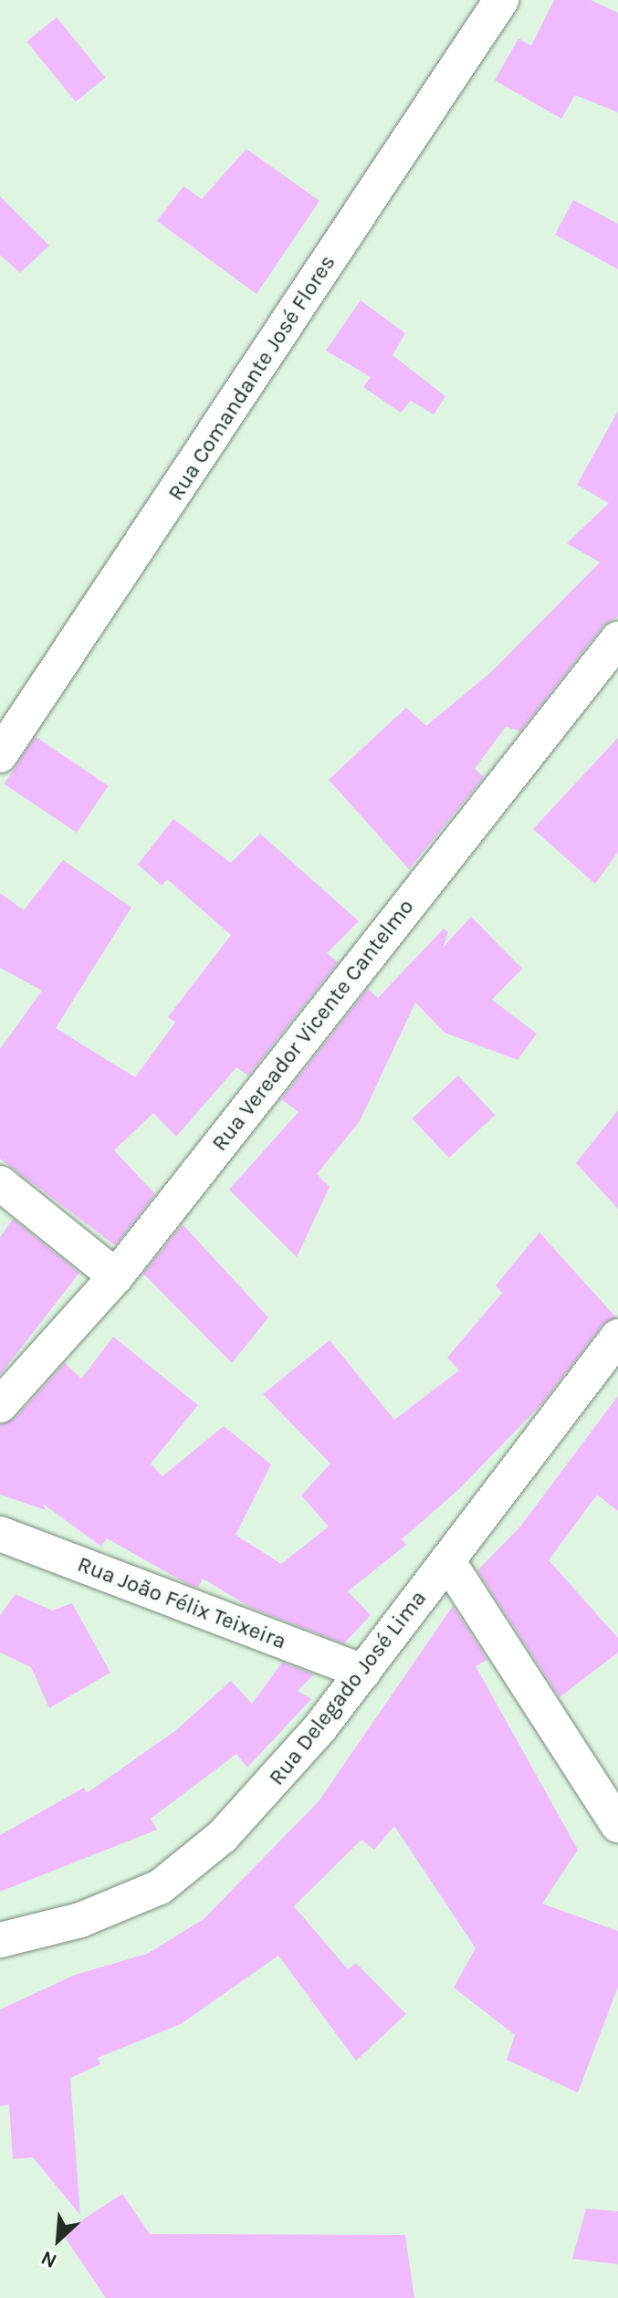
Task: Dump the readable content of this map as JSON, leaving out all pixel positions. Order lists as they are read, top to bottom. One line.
{"streets":{"street":["Rua Comandante José Flores","Rua Vereador Vicente Cantelmo","Rua João Félix Teixeira","Rua Delegado José Lima"]},"crossings":[["Rua João Félix Teixeira","Rua Delegado José Lima"]],"north":"bottom left"}
